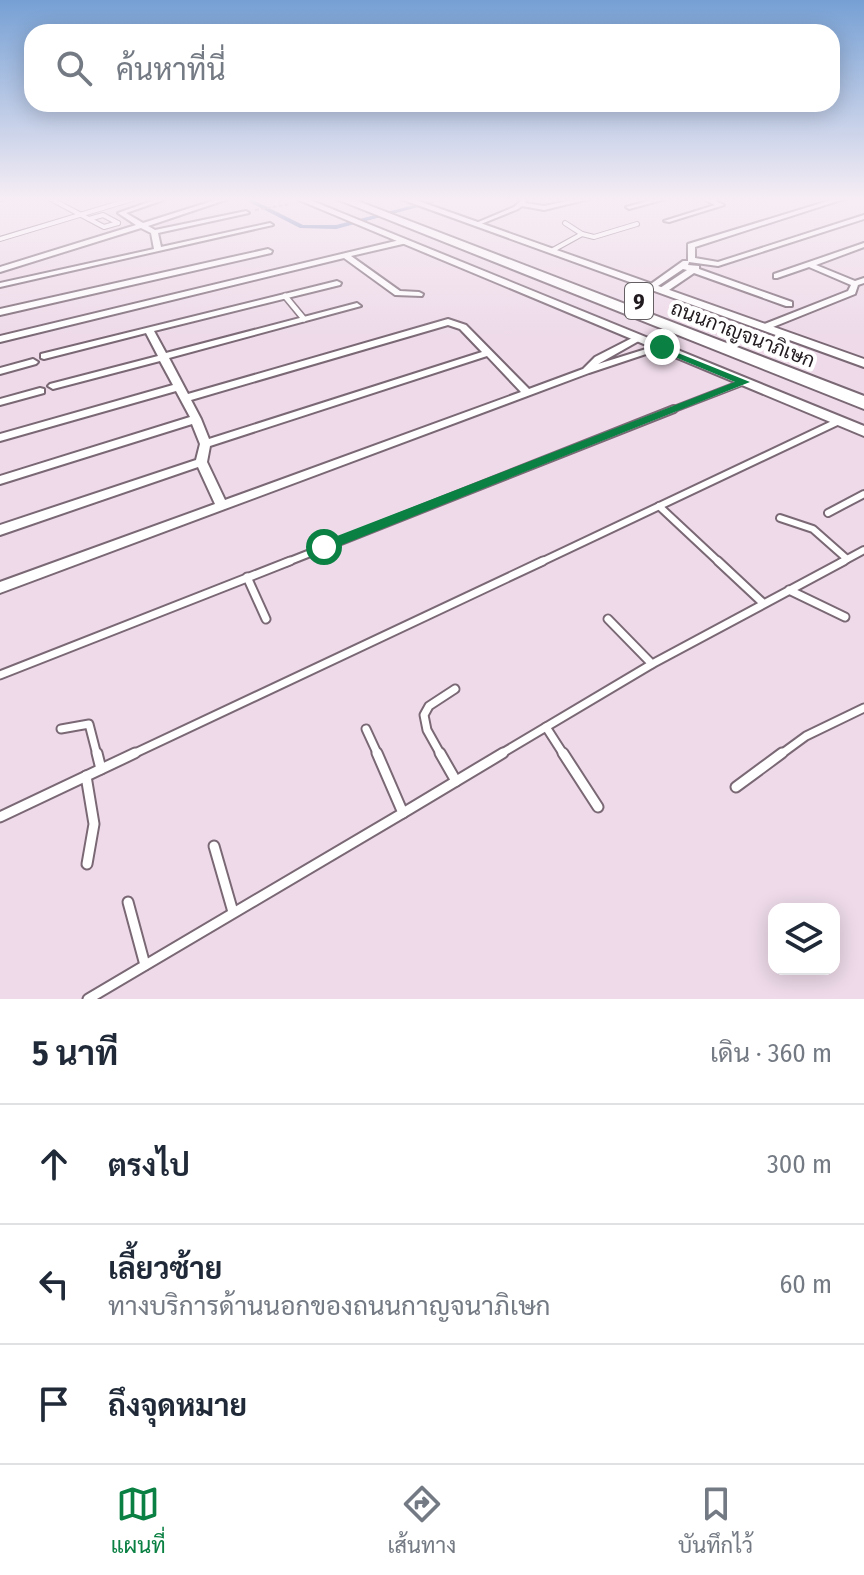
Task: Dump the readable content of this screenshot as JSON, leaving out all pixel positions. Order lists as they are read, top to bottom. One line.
{"streets":{"highway":["9","ถนนกาญจนาภิเษก"]},"page":{"search":"ค้นหาที่นี่","heading":["5 นาที","เดิน · 360 m"],"list":[["ตรงไป","300 m"],["เลี้ยวซ้าย","ทางบริการด้านนอกของถนนกาญจนาภิเษก","60 m"],"ถึงจุดหมาย"],"nav":["แผนที่","เส้นทาง","บันทึกไว้"]}}
